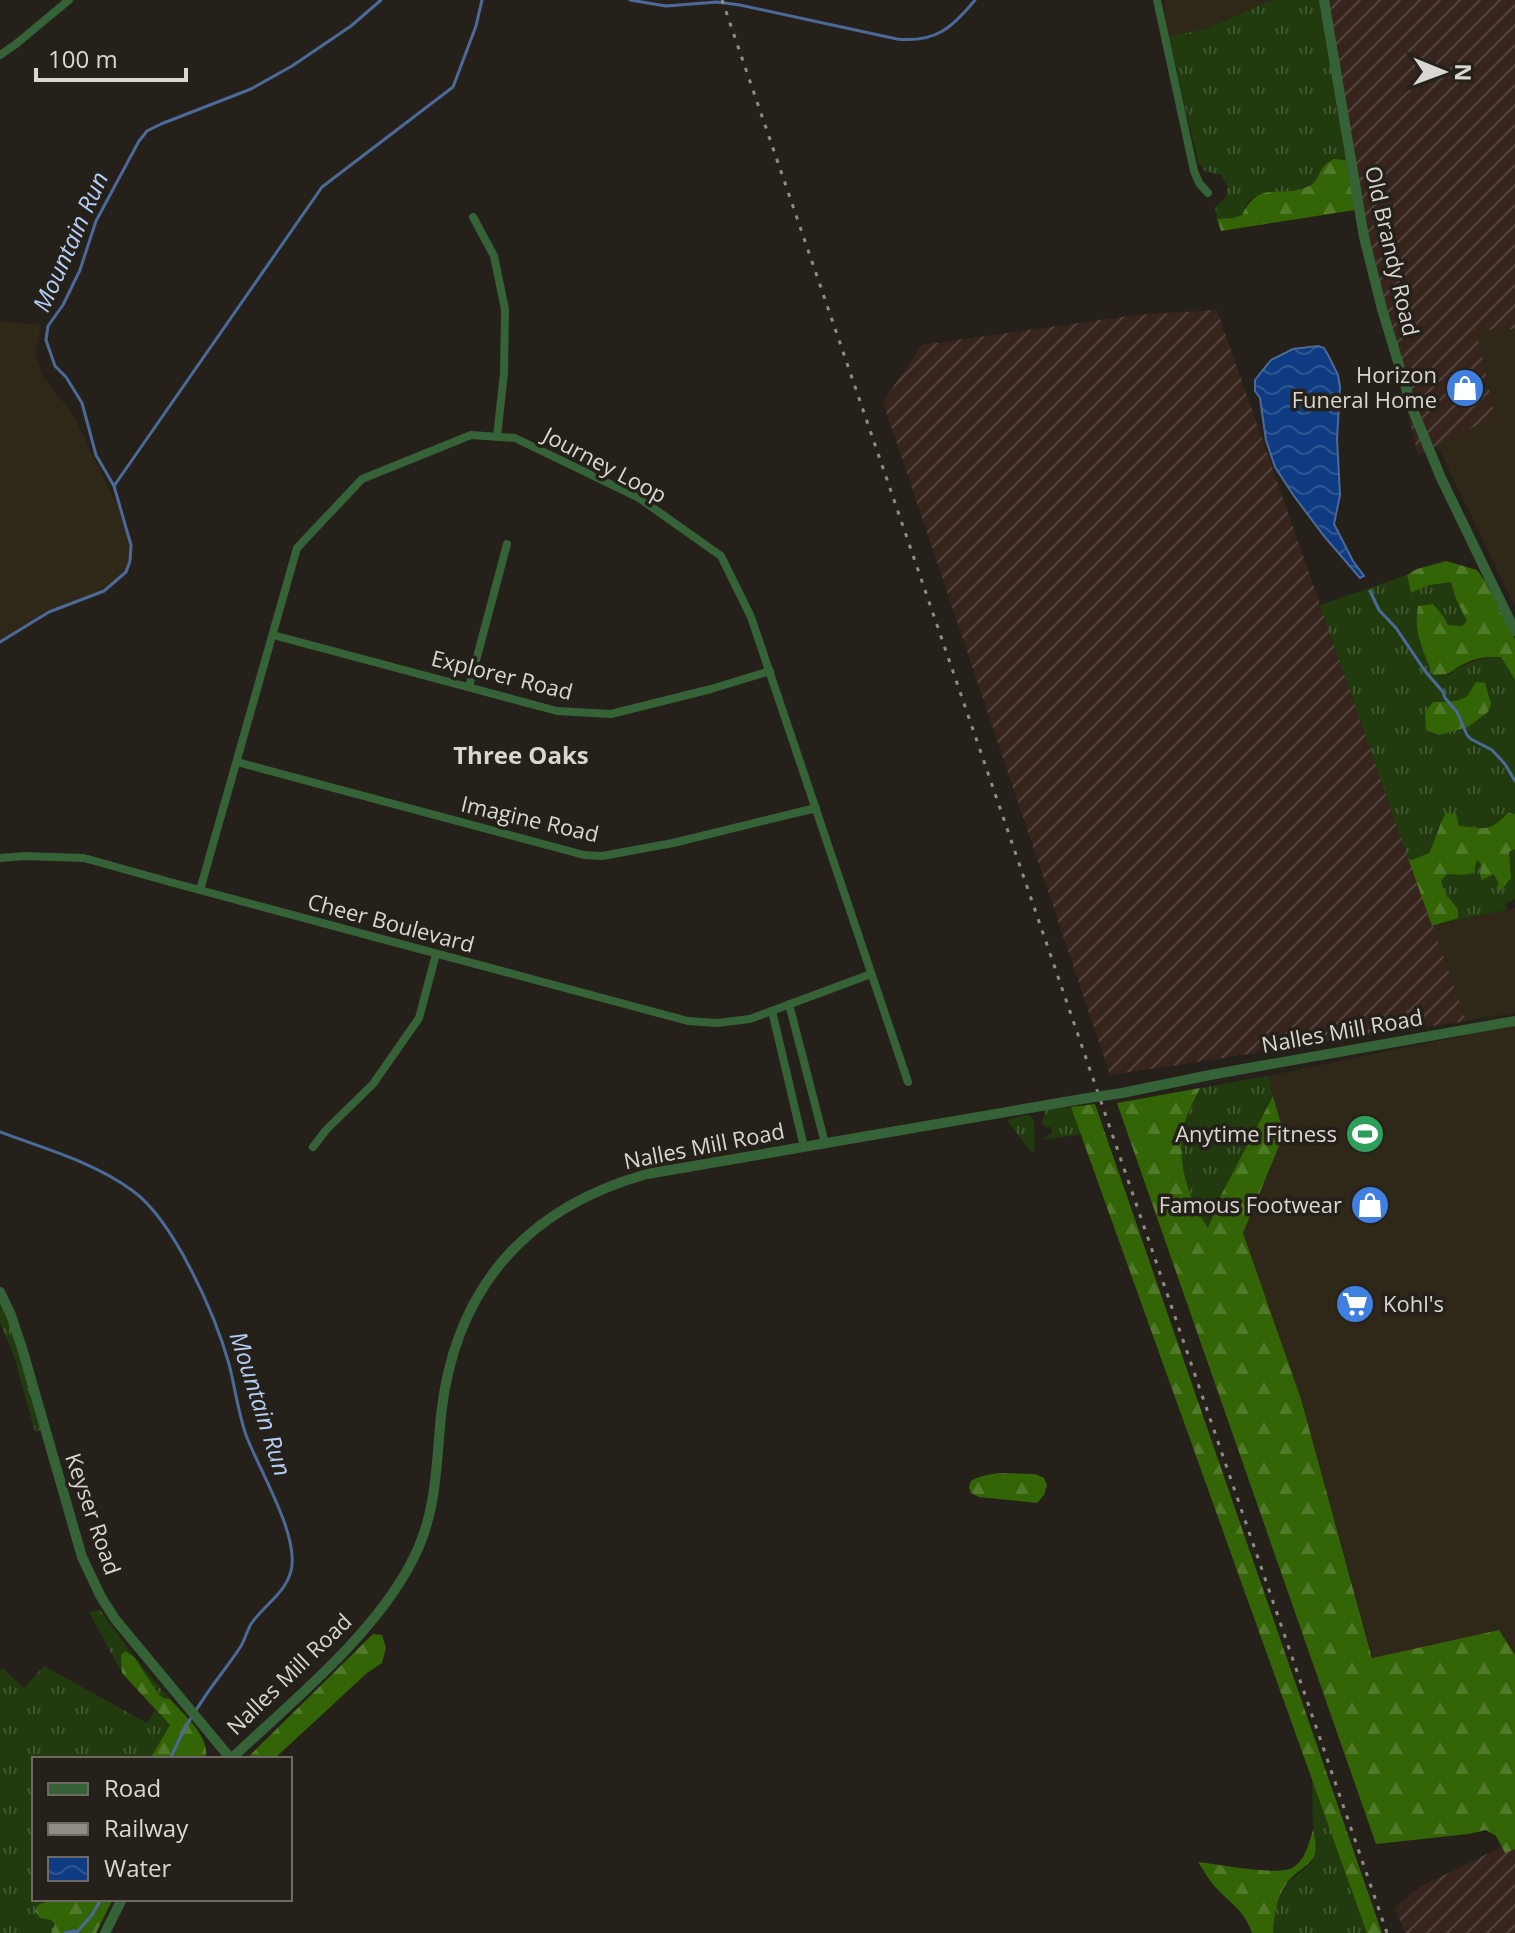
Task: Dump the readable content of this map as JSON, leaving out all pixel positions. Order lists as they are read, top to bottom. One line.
{"streets":{"street":["Old Brandy Road","Journey Loop","Explorer Road","Imagine Road","Cheer Boulevard","Nalles Mill Road","Keyser Road"]},"crossings":[["Journey Loop","Explorer Road"],["Journey Loop","Imagine Road"],["Journey Loop","Cheer Boulevard"]],"districts":["Three Oaks"],"water":["Mountain Run"],"places":{"shop":["Horizon Funeral Home","Famous Footwear"],"sports":["Anytime Fitness"],"supermarket":["Kohl's"]},"legend":["Road","Railway","Water"],"scale_bar":"100 m","north":"right"}
